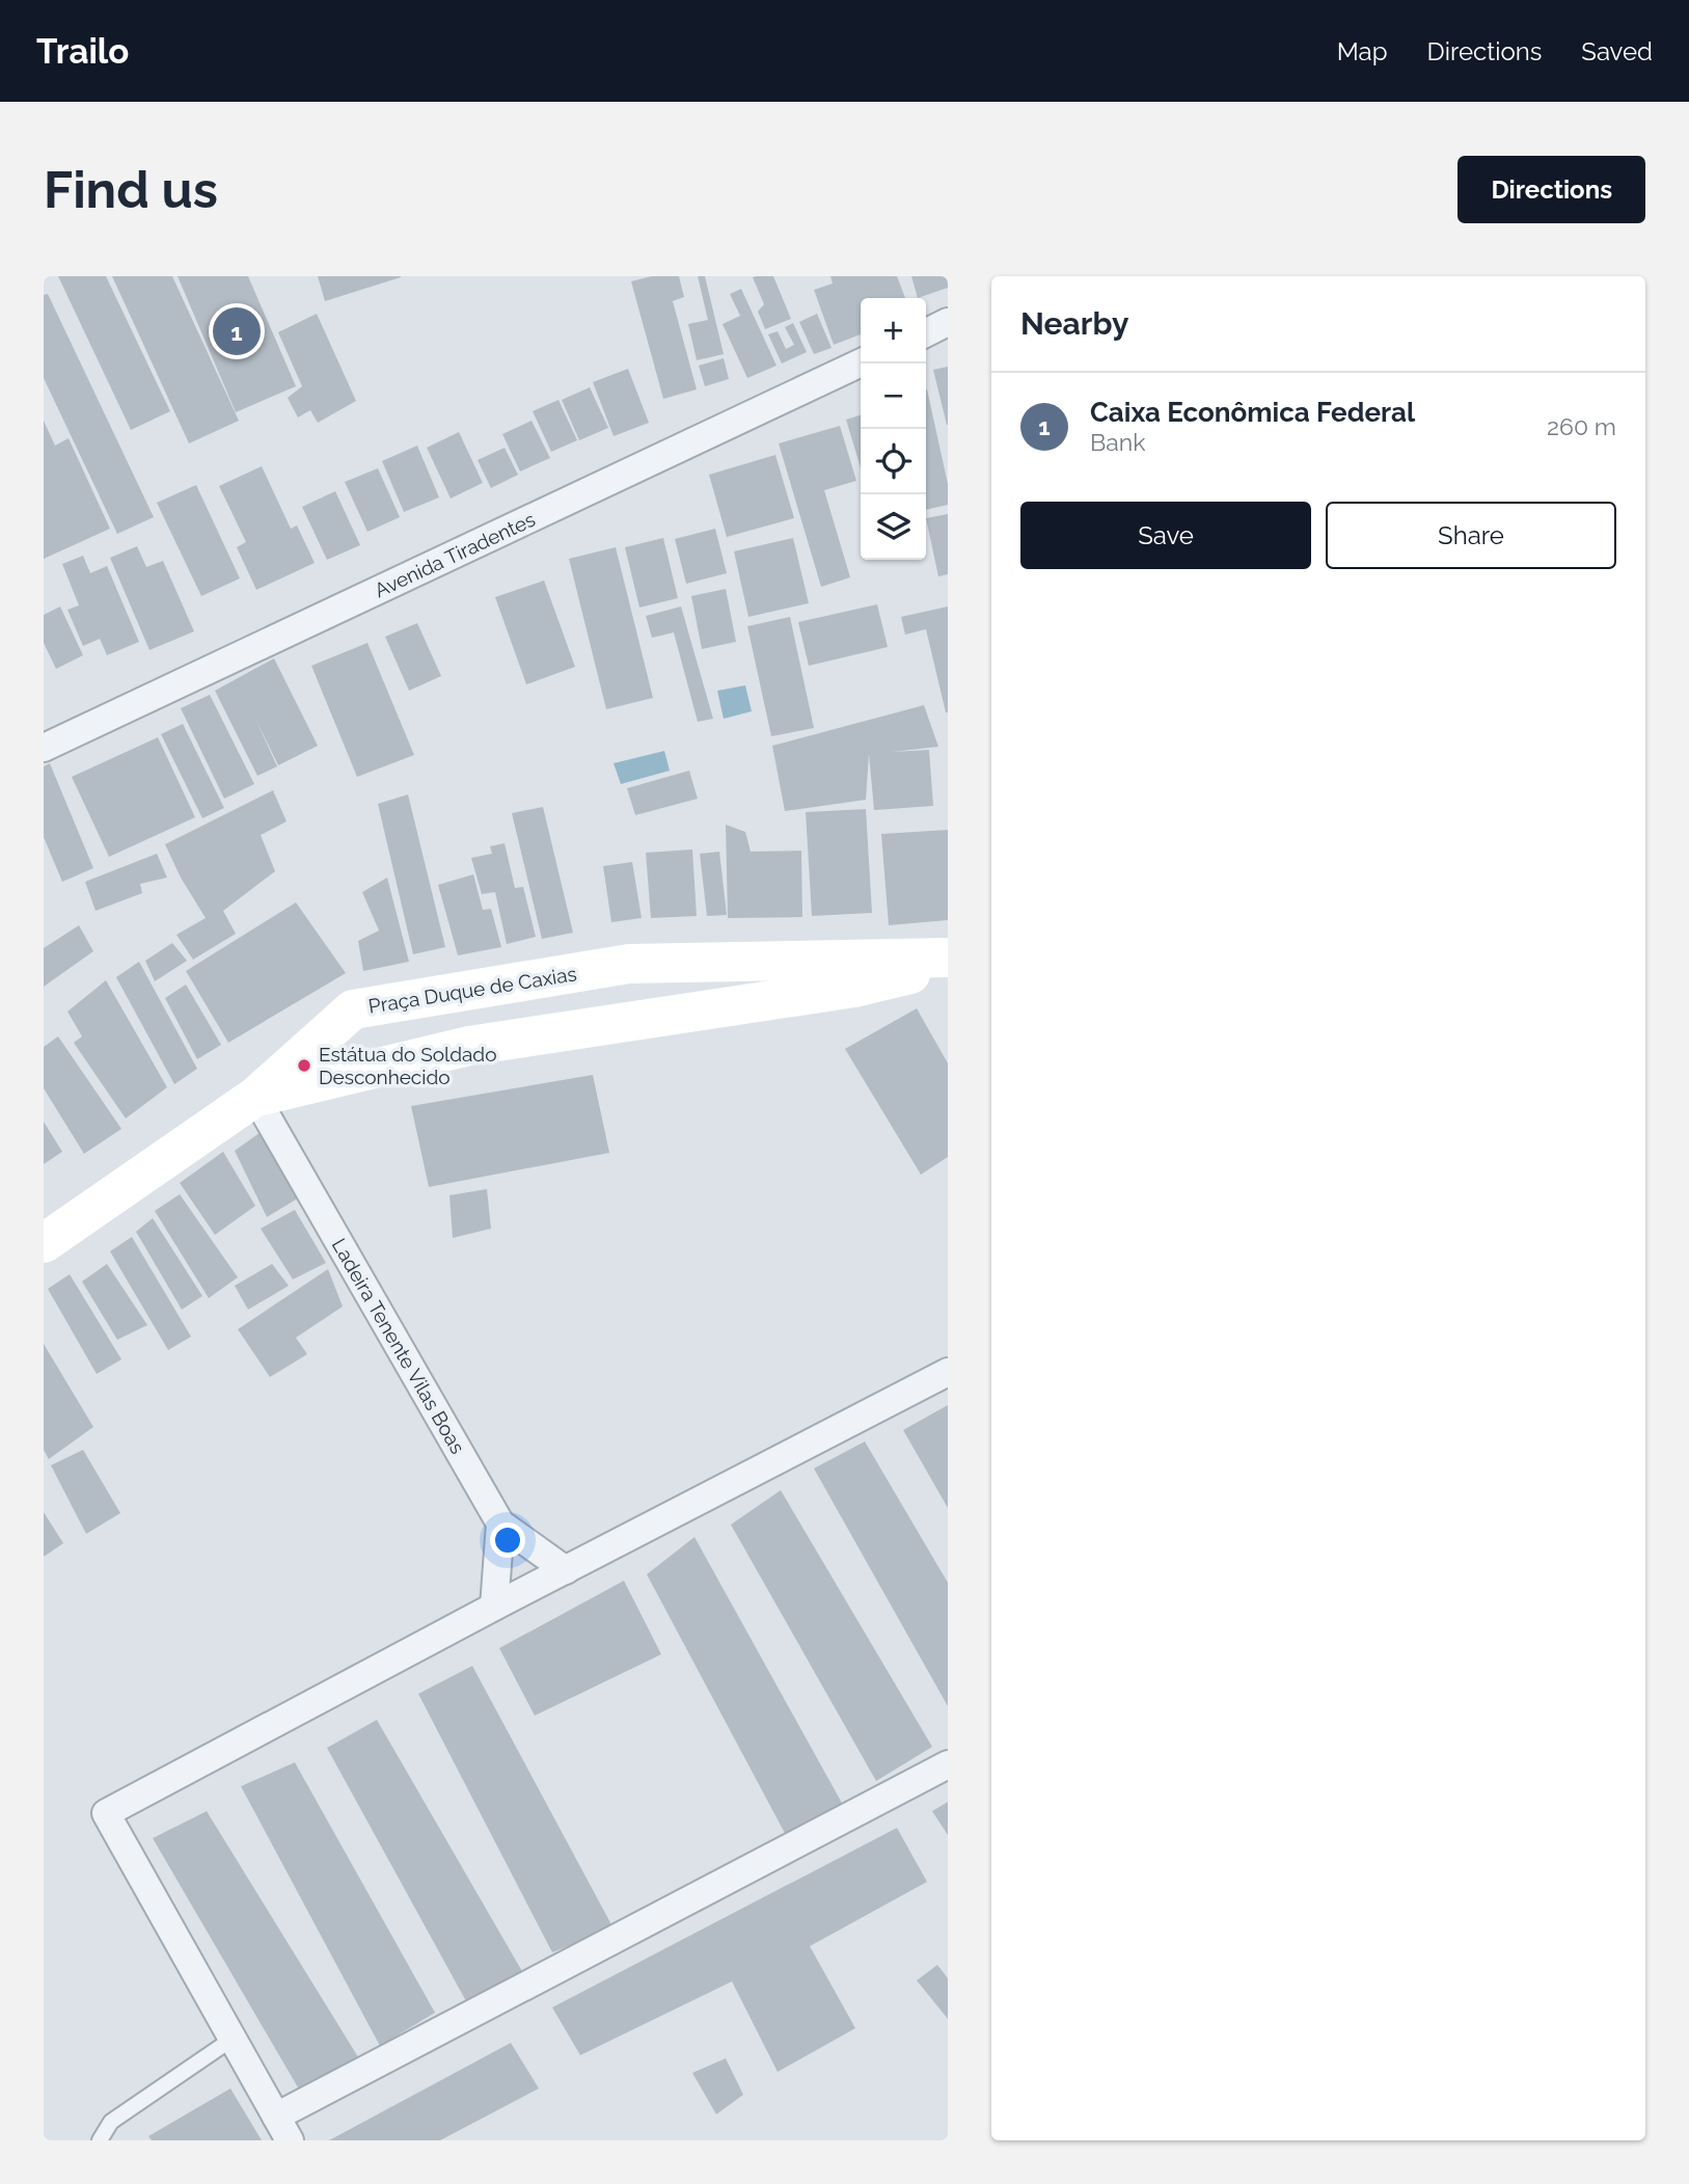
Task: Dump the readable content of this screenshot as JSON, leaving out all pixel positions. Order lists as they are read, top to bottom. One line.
{"streets":{"main road":["Praça Duque de Caxias"],"street":["Avenida Tiradentes","Ladeira Tenente Vilas Boas"]},"crossings":[["Praça Duque de Caxias","Ladeira Tenente Vilas Boas"]],"places":["Estátua do Soldado Desconhecido"],"page":{"header":"Trailo","nav":["Map","Directions","Saved"],"buttons":["Directions",["Save","Share"]],"title":"Find us","heading":"Nearby","map_buttons":["+","−"],"pins":"1","list":[{"mark":"1","name":"Caixa Econômica Federal","note":"Bank","value":"260 m"}]}}
